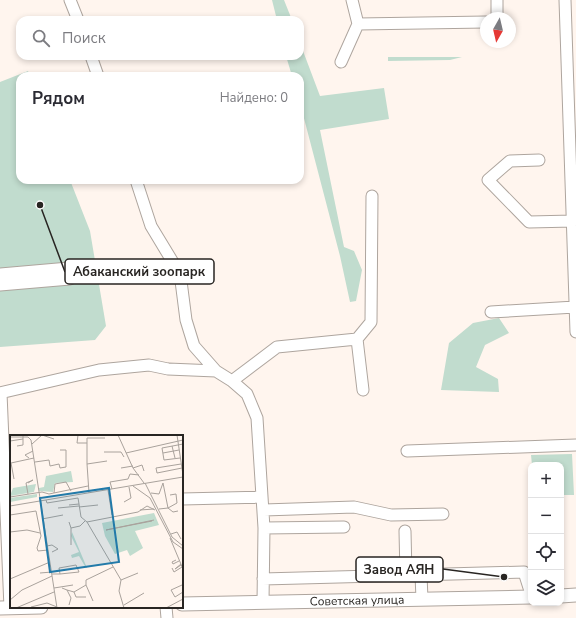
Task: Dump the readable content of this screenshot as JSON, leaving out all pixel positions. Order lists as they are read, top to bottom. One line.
{"streets":{"main road":["Советская улица"]},"places":["Абаканский зоопарк","Завод АЯН"],"north":"bottom","page":{"search":"Поиск","heading":["Рядом","Найдено: 0"],"map_buttons":["+","−"]}}
